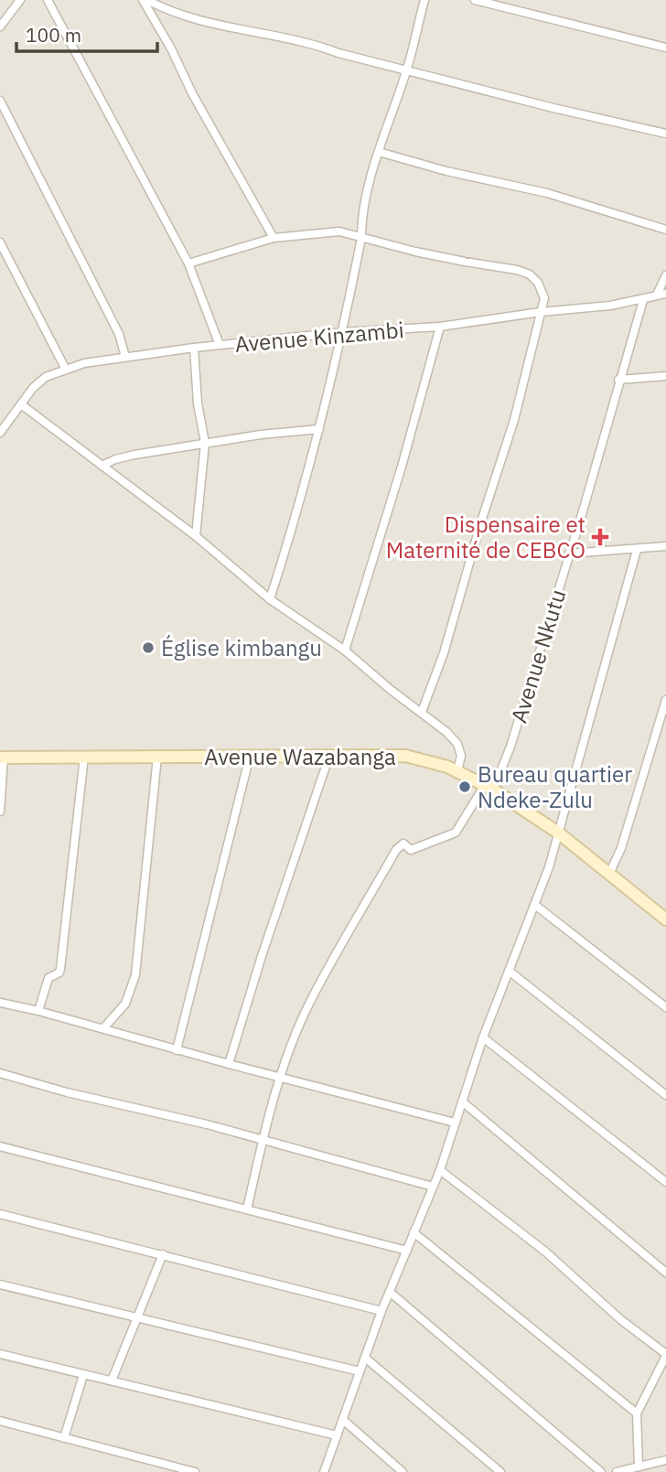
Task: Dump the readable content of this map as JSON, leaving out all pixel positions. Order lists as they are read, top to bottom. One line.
{"streets":{"main road":["Avenue Wazabanga"],"street":["Avenue Kinzambi","Avenue Nkutu"]},"crossings":[["Avenue Kinzambi","Avenue Nkutu"],["Avenue Nkutu","Avenue Wazabanga"]],"places":{"health":["Dispensaire et Maternité de CEBCO"],"other":["Église kimbangu","Bureau quartier Ndeke-Zulu"]},"scale_bar":"100 m"}
